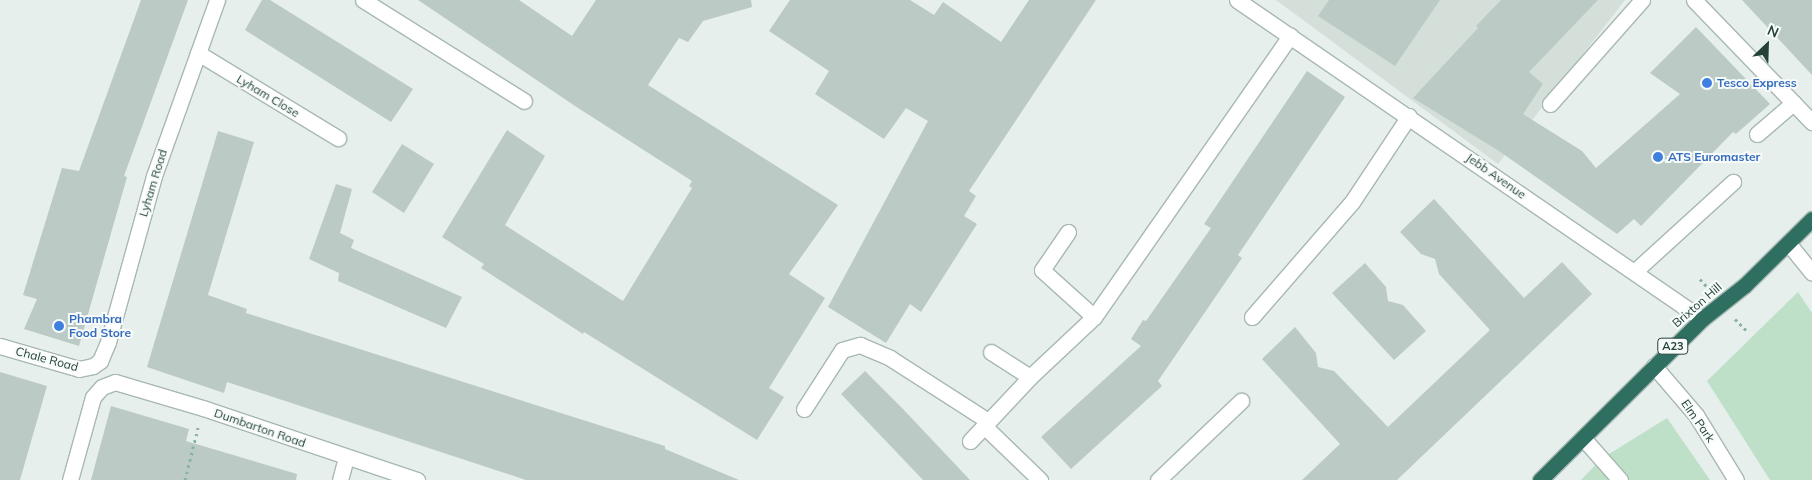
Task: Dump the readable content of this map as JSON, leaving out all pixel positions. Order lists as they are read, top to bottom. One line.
{"streets":{"highway":["Brixton Hill","A23"],"street":["Lyham Close","Jebb Avenue","Lyham Road","Chale Road","Elm Park","Dumbarton Road"]},"crossings":[["Lyham Close","Lyham Road"],["Jebb Avenue","Brixton Hill"],["Lyham Road","Chale Road"],["Brixton Hill","Elm Park"]],"places":["Tesco Express","ATS Euromaster","Phambra Food Store"],"north":"top right"}
